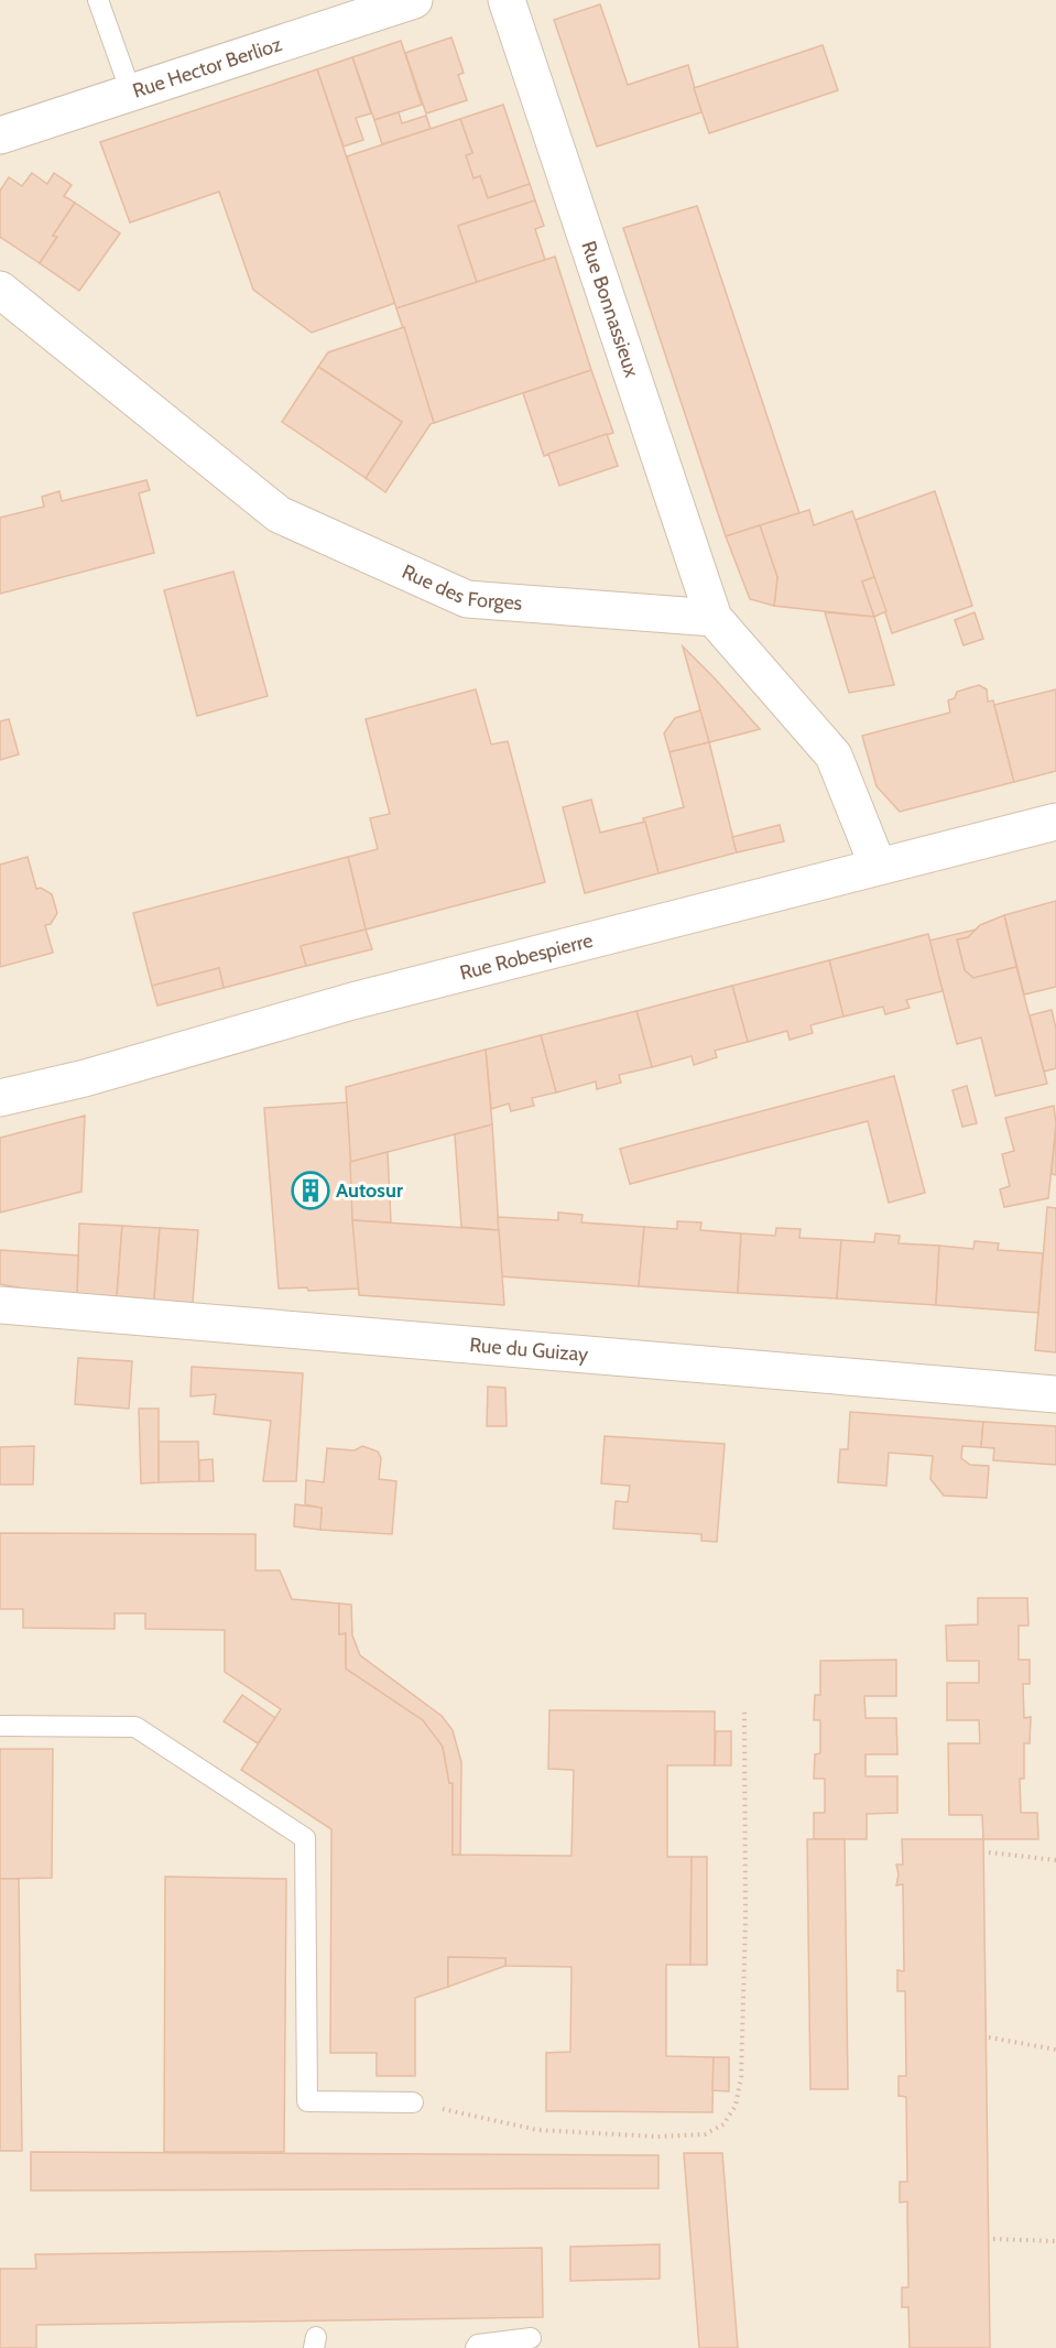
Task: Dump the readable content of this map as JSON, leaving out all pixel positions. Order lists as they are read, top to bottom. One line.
{"streets":{"street":["Rue Hector Berlioz","Rue Bonnassieux","Rue des Forges","Rue Robespierre","Rue du Guizay"]},"crossings":[["Rue Bonnassieux","Rue des Forges"]],"places":{"building":["Autosur"]}}
